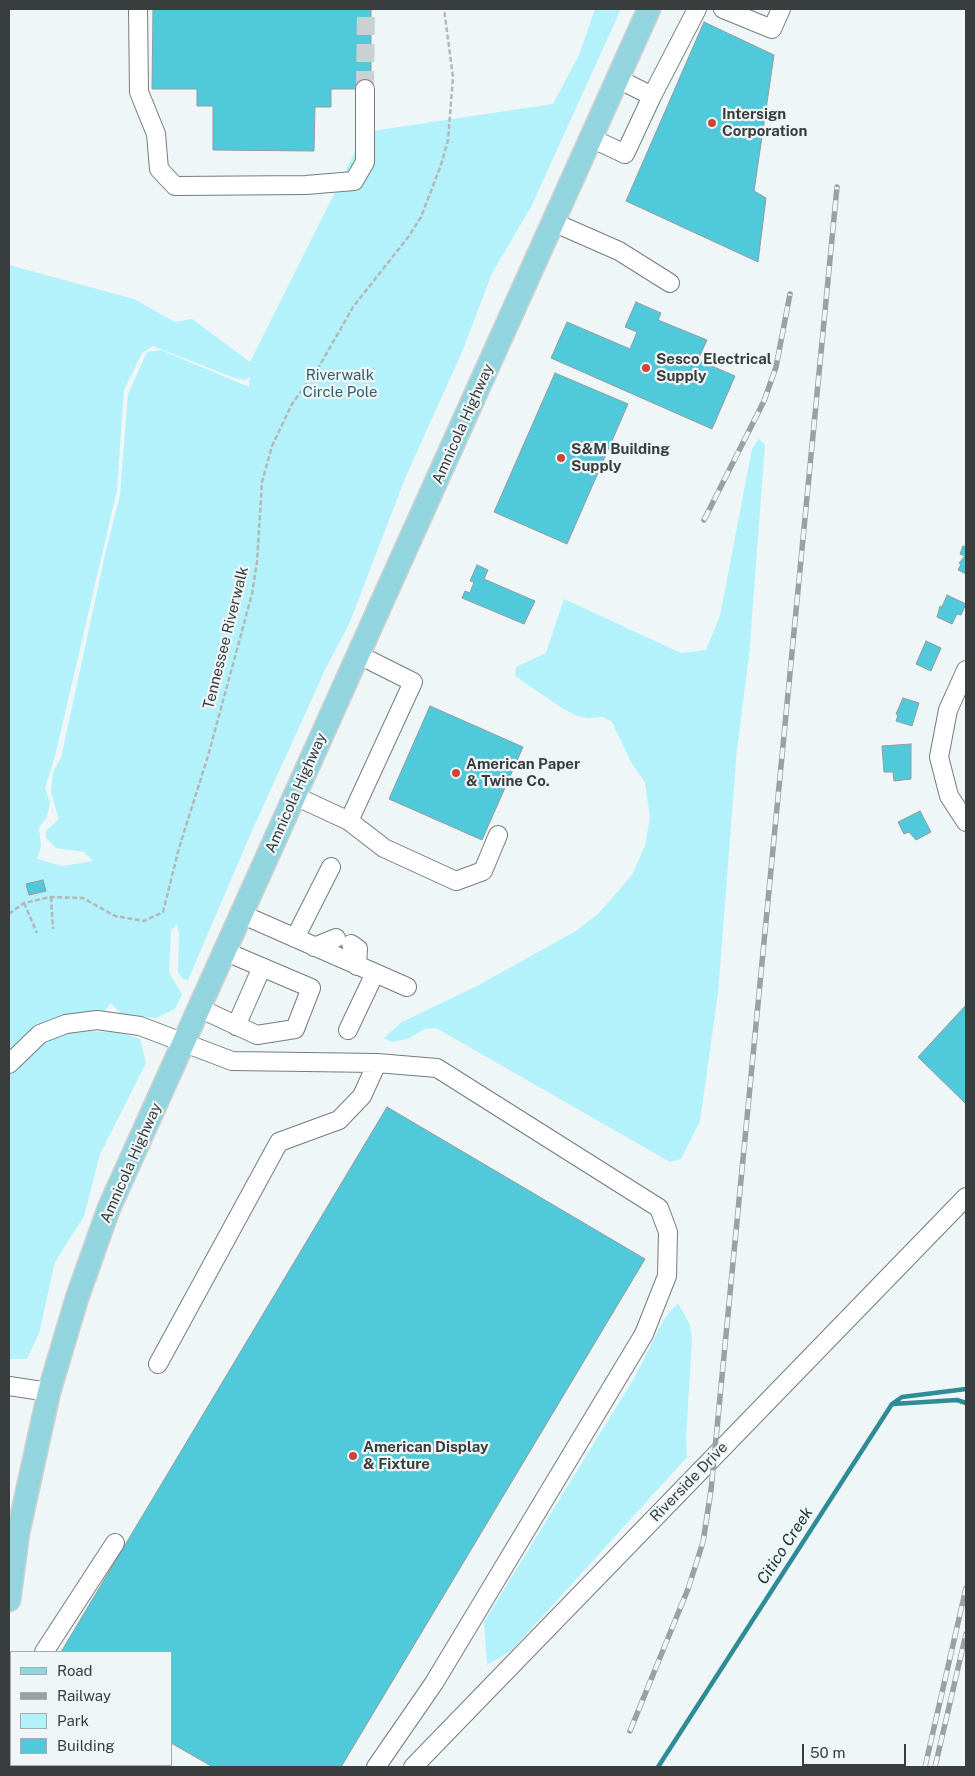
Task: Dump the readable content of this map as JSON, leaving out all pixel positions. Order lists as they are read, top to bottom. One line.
{"streets":{"main road":["Amnicola Highway"],"street":["Riverside Drive"],"path":["Tennessee Riverwalk"]},"water":["Citico Creek"],"parks":["Riverwalk Circle Pole"],"places":["Intersign Corporation","Sesco Electrical Supply","S&M Building Supply","American Paper & Twine Co.","American Display & Fixture"],"legend":["Road","Railway","Park","Building"],"scale_bar":"50 m"}
